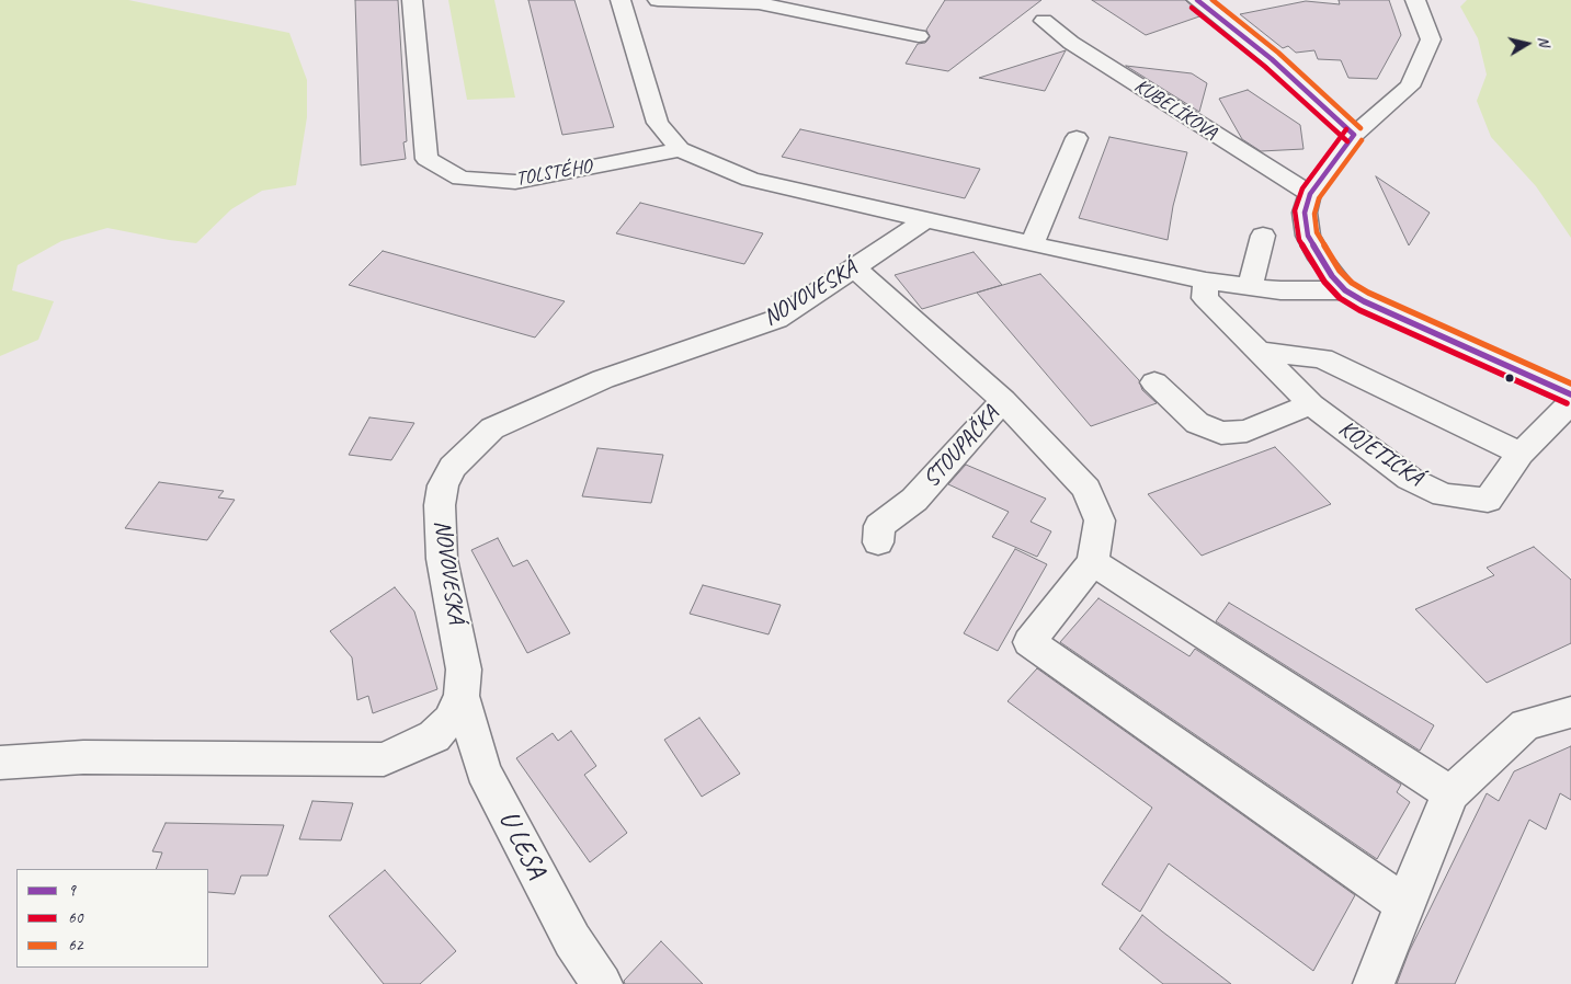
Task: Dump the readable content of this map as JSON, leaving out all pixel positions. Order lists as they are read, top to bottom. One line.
{"streets":{"street":["KUBELÍKOVA","TOLSTÉHO","NOVOVESKÁ","STOUPAČKA","KOJETICKÁ","U LESA"]},"crossings":[["NOVOVESKÁ","STOUPAČKA"],["NOVOVESKÁ","U LESA"]],"lines":["transit line 9","transit line 62","transit line 60"],"legend":["9","60","62"],"north":"right"}
